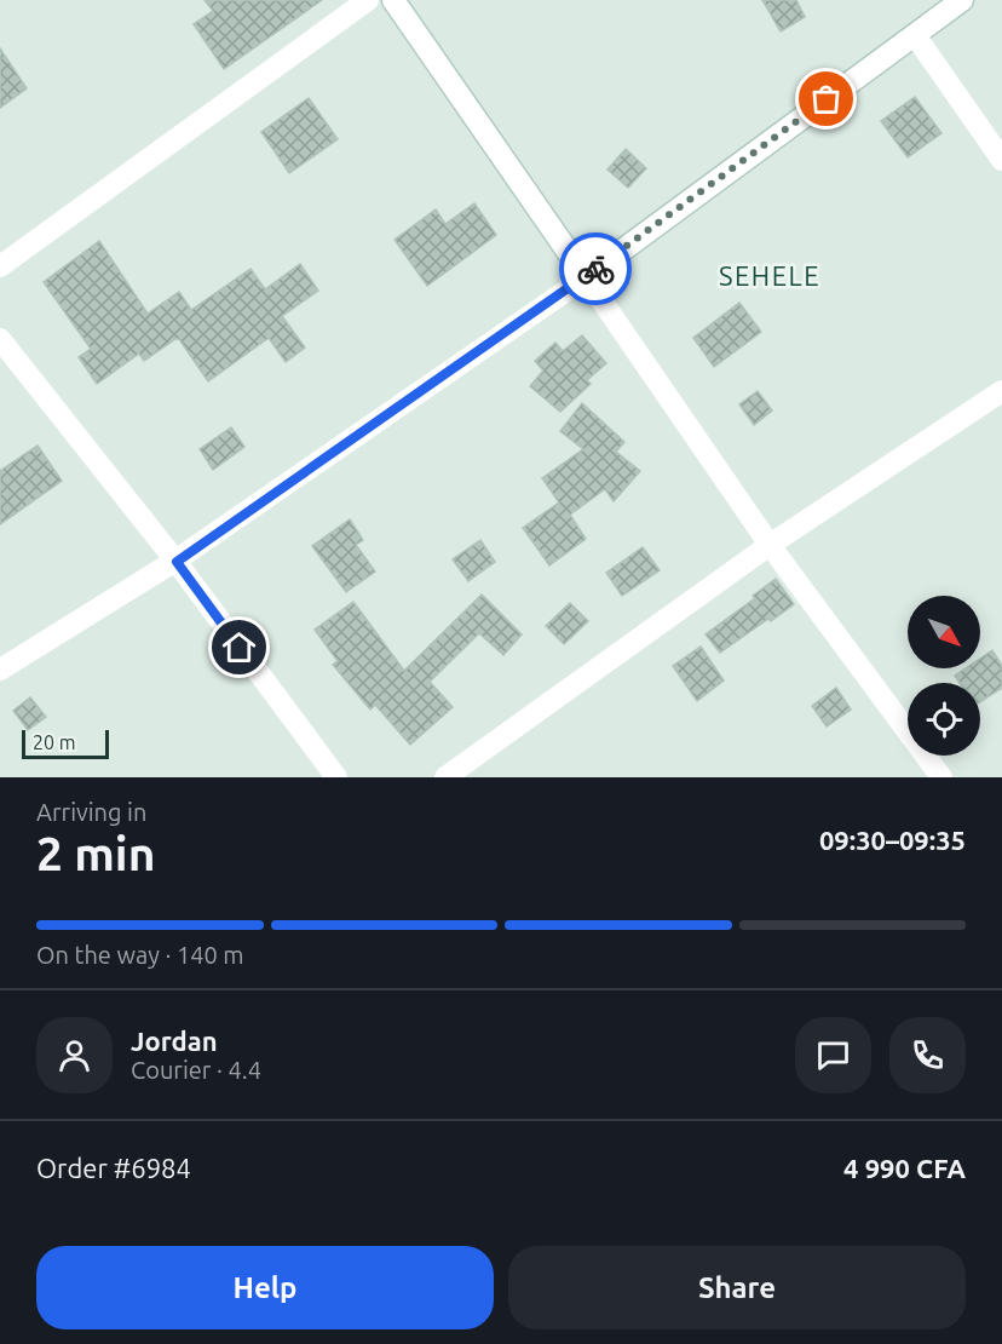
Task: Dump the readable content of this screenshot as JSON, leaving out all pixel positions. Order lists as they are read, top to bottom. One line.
{"districts":["SEHELE"],"scale_bar":"20 m","north":"bottom right","page":{"scale":"20 m","heading":["2 min","Arriving in","09:30–09:35"],"panel":["Jordan","Courier · 4.4","Order #6984","4 990 CFA"],"bar":"On the way · 140 m","buttons":["Help","Share"]}}
